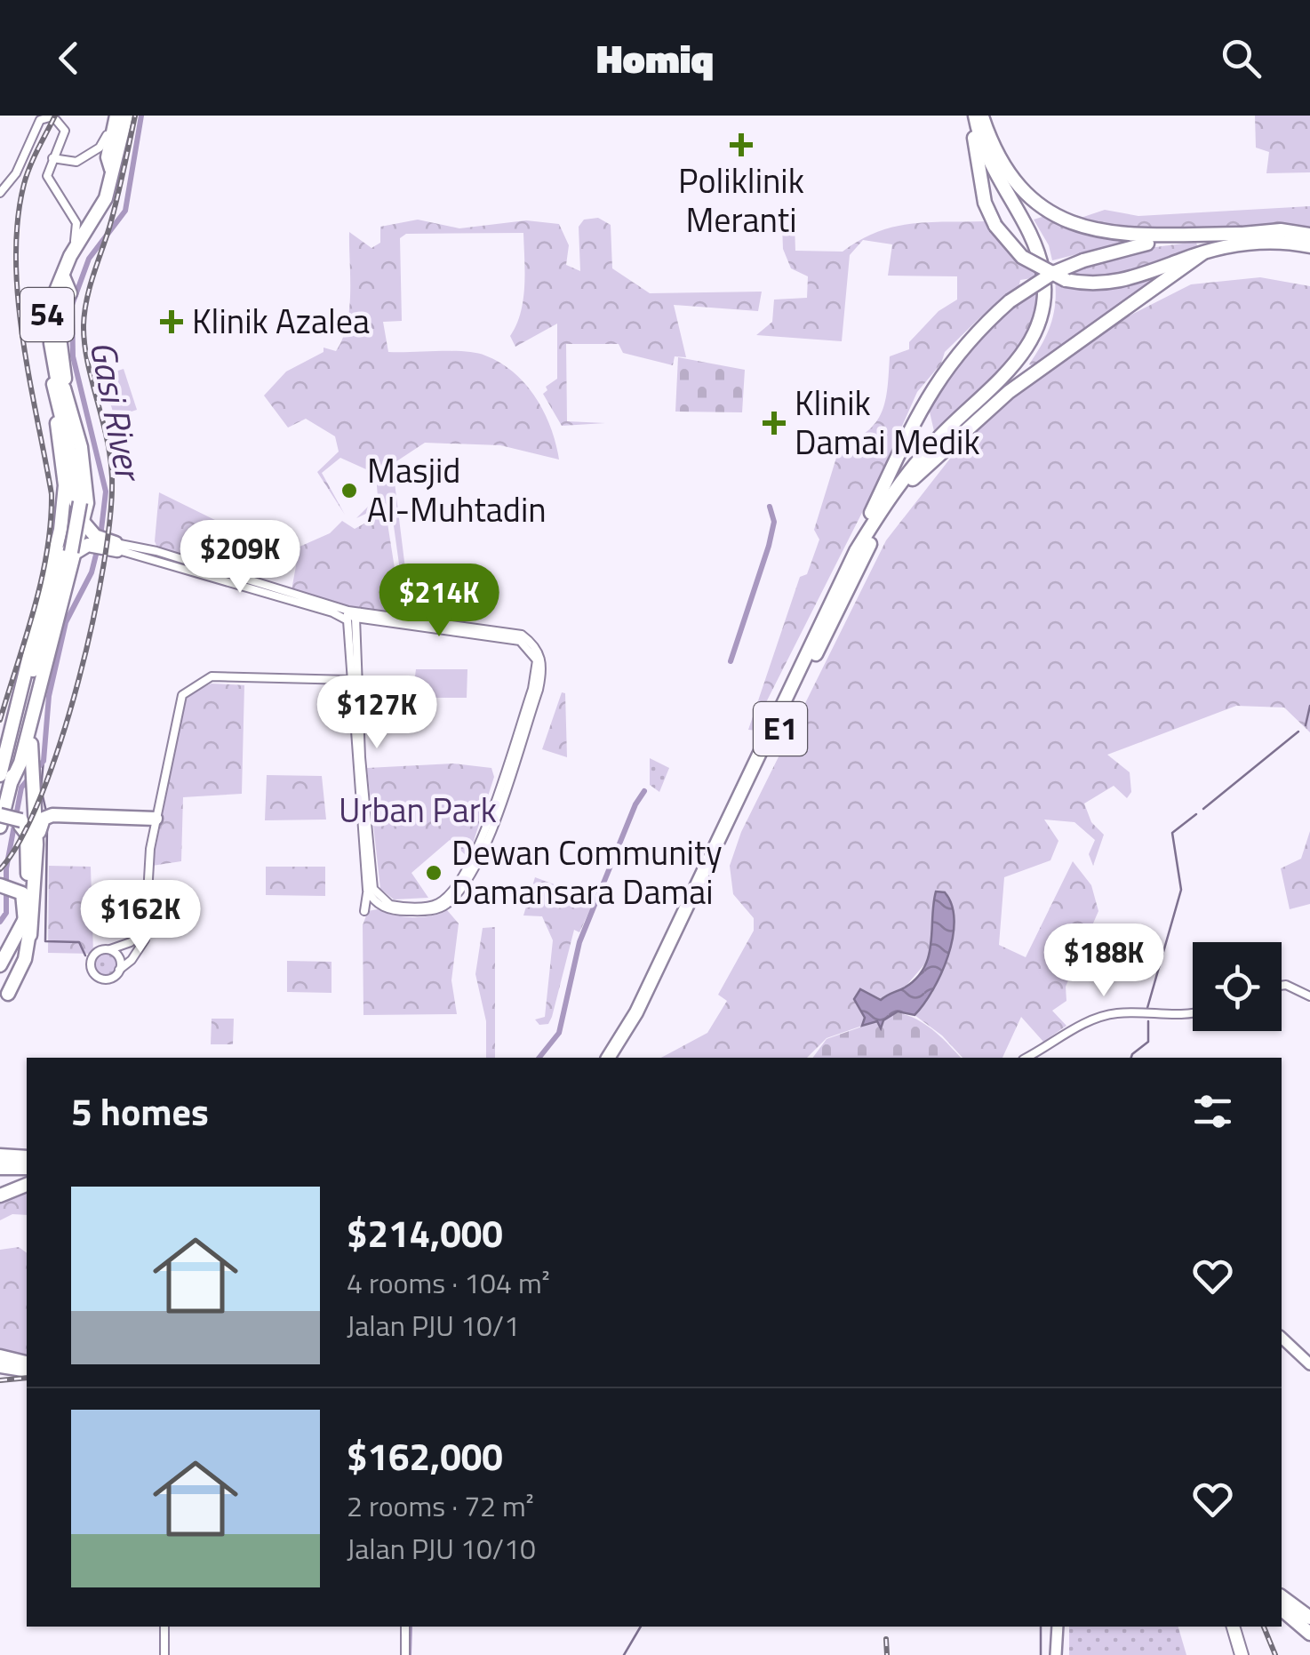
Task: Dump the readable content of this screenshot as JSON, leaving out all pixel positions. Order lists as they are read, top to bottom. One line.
{"streets":{"highway":["54","E1"]},"water":["Gasi River"],"parks":["Urban Park"],"places":{"health":["Poliklinik Meranti","Klinik Azalea","Klinik Damai Medik"],"other":["Masjid Al-Muhtadin","Dewan Community Damansara Damai"]},"page":{"header":"Homiq","price":["$209K","$214K","$127K","$162K","$188K"],"heading":"5 homes","list":[{"name":"$214,000","note":"4 rooms · 104 m² · Jalan PJU 10/1"},{"name":"$162,000","note":"2 rooms · 72 m² · Jalan PJU 10/10"}]}}
